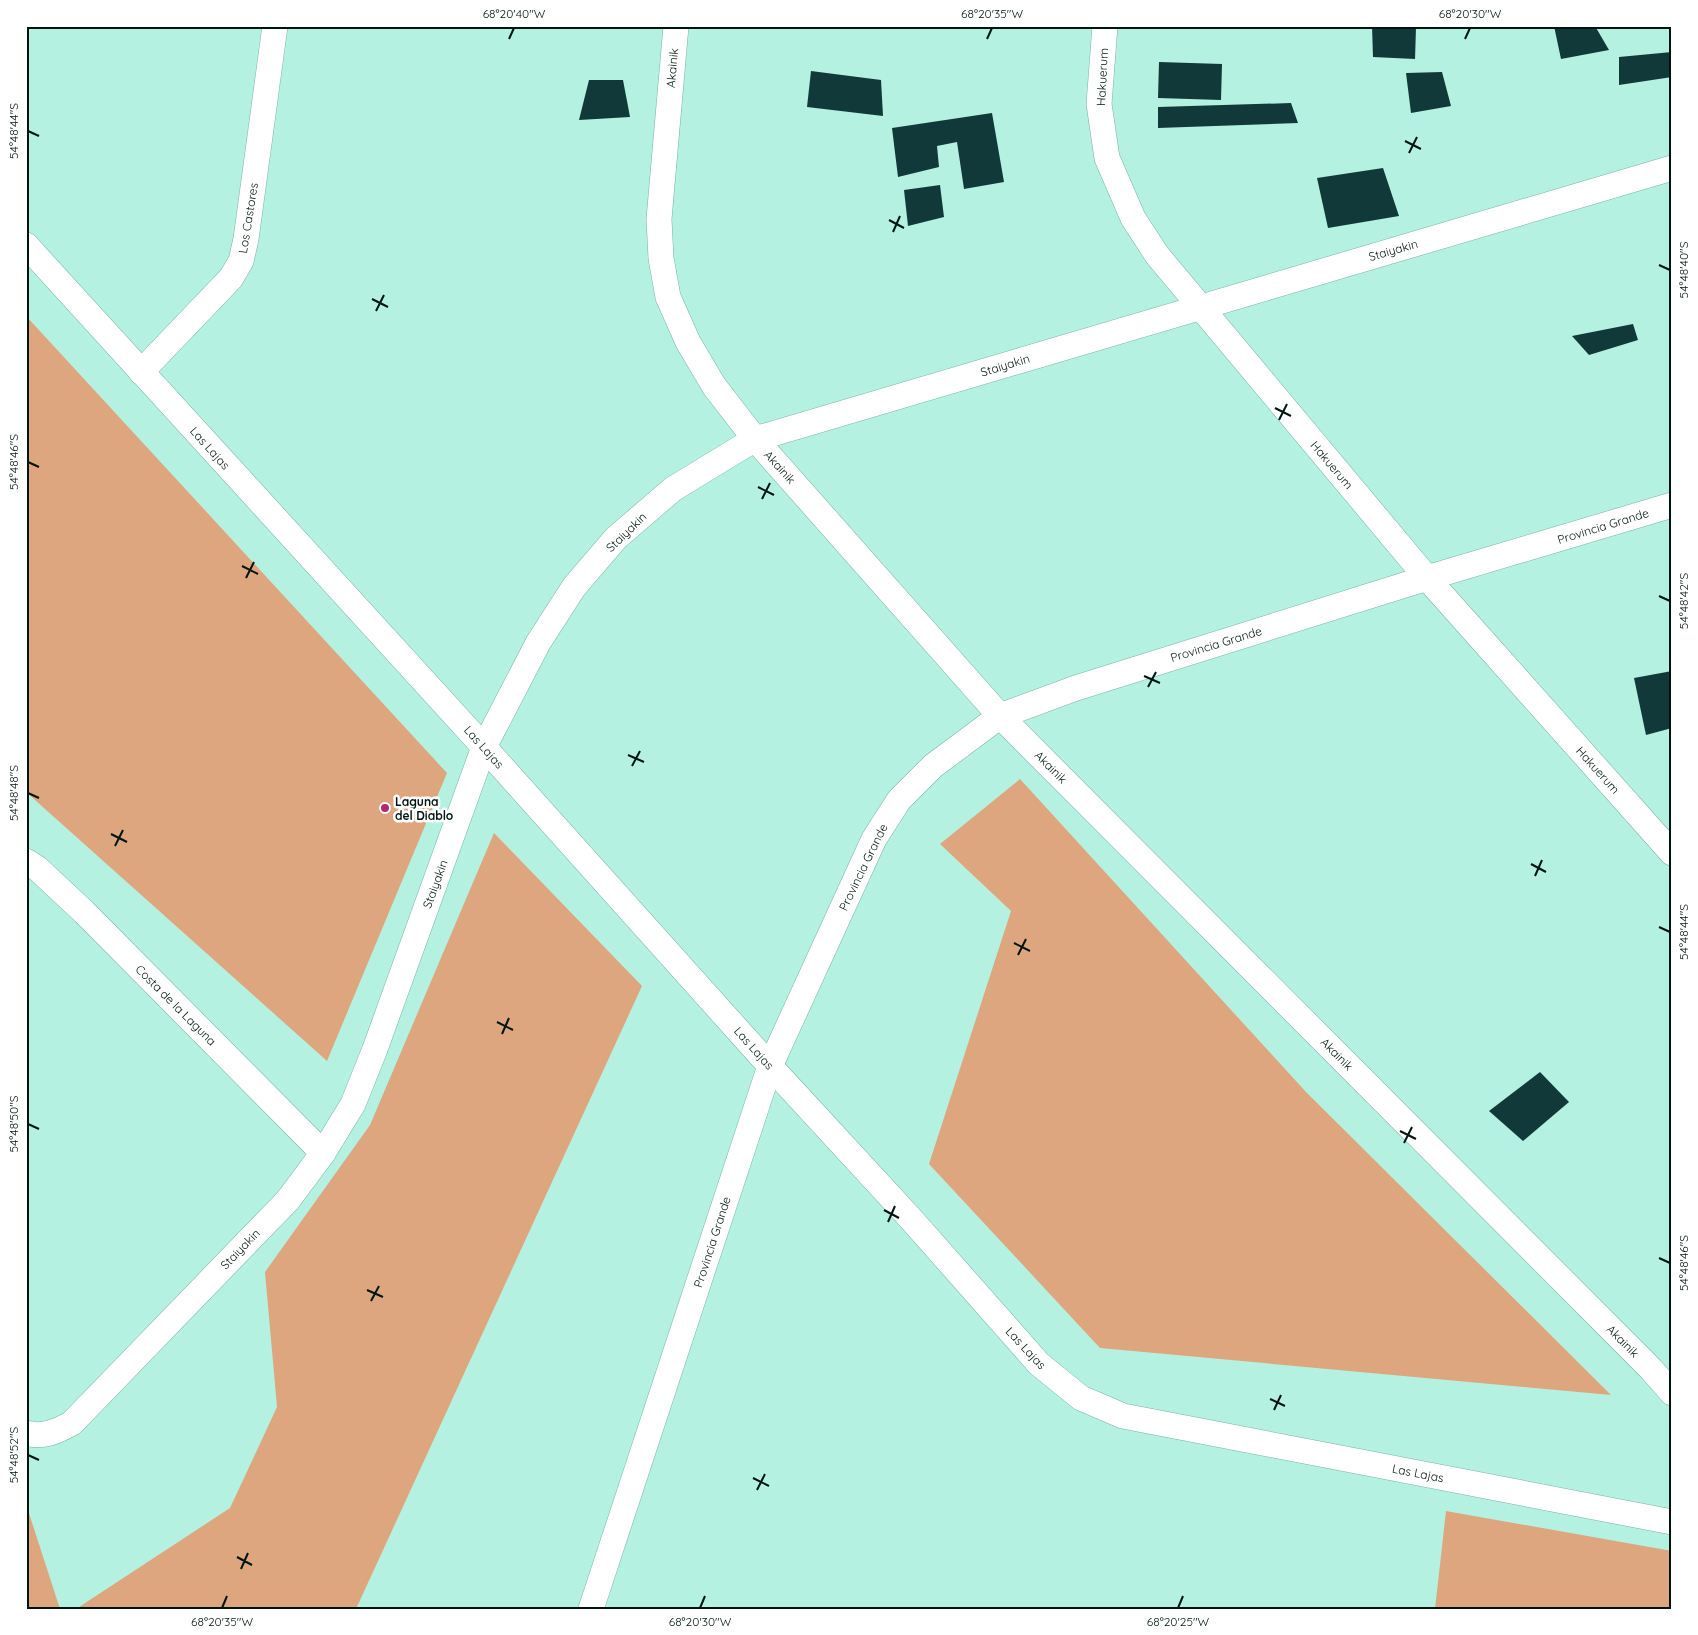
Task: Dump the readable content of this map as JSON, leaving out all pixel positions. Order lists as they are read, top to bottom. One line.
{"streets":{"street":["Akainik","Hakuerum","Los Castores","Staiyakin","Las Lajas","Provincia Grande","Costa de la Laguna"]},"crossings":[["Akainik","Staiyakin"],["Akainik","Provincia Grande"],["Hakuerum","Staiyakin"],["Hakuerum","Provincia Grande"],["Los Castores","Las Lajas"],["Staiyakin","Las Lajas"],["Staiyakin","Costa de la Laguna"],["Las Lajas","Provincia Grande"]],"places":["Laguna del Diablo"],"coordinates":["68°20'40\"W","68°20'35\"W","68°20'30\"W","54°48'44\"S","54°48'40\"S","54°48'46\"S","54°48'42\"S","54°48'48\"S","54°48'50\"S","54°48'52\"S","68°20'25\"W"]}
